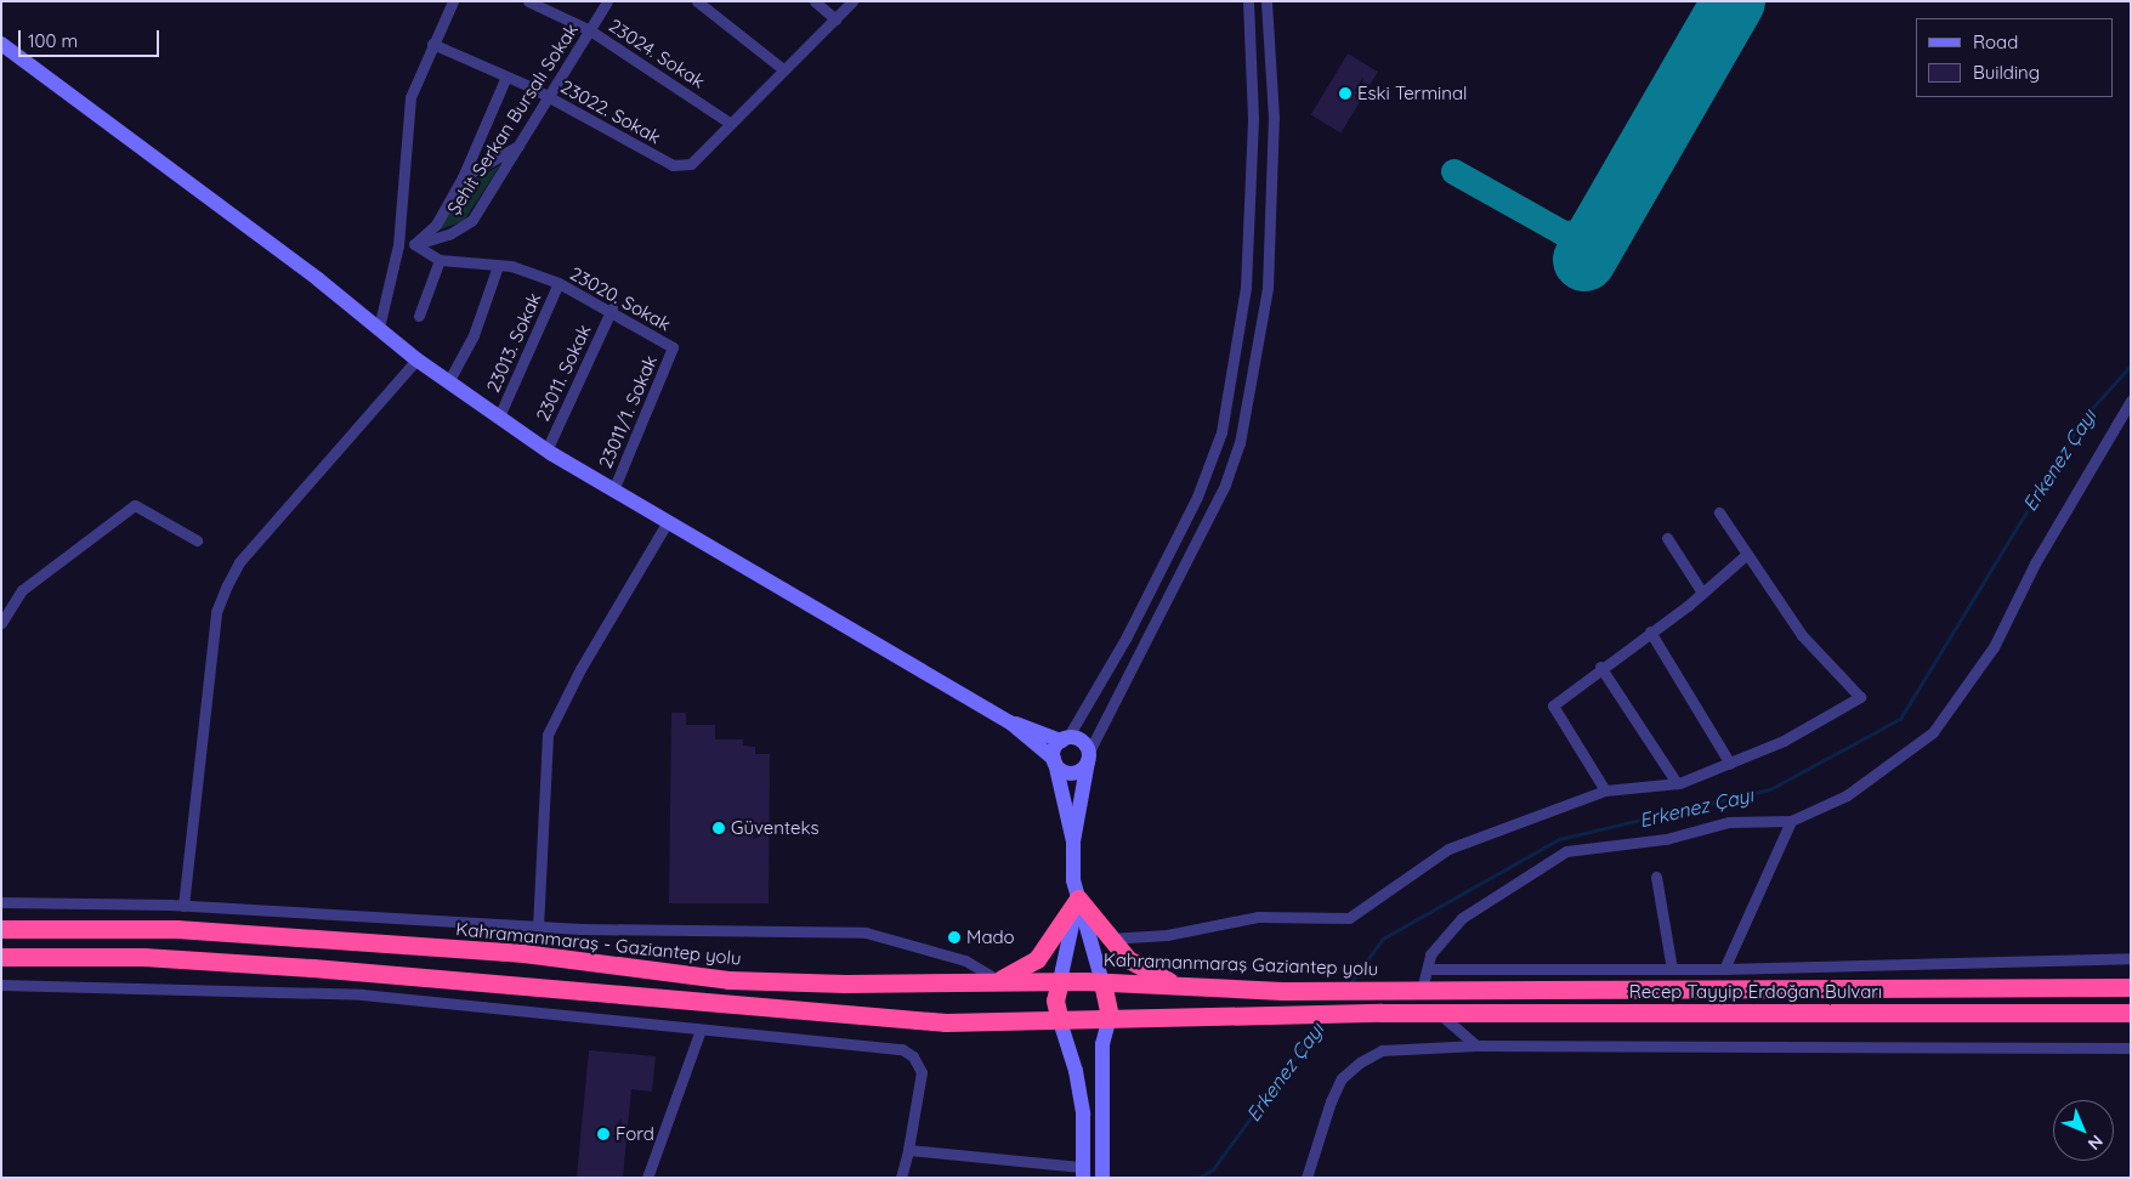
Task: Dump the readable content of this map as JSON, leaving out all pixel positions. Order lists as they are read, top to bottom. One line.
{"streets":{"highway":["Kahramanmaraş - Gaziantep yolu","Kahramanmaraş Gaziantep yolu","Recep Tayyip Erdoğan Bulvarı"],"street":["23024. Sokak","23022. Sokak","Şehit Serkan Bursalı Sokak","23020. Sokak","23013. Sokak","23011. Sokak","23011/1. Sokak"]},"crossings":[["23024. Sokak","23022. Sokak"],["23024. Sokak","Şehit Serkan Bursalı Sokak"],["23022. Sokak","Şehit Serkan Bursalı Sokak"],["Şehit Serkan Bursalı Sokak","23020. Sokak"],["23020. Sokak","23013. Sokak"],["23020. Sokak","23011. Sokak"],["23020. Sokak","23011/1. Sokak"],["Kahramanmaraş - Gaziantep yolu","Kahramanmaraş Gaziantep yolu"],["Kahramanmaraş Gaziantep yolu","Recep Tayyip Erdoğan Bulvarı"]],"water":["Erkenez Çayı"],"places":["Eski Terminal","Güventeks","Mado","Ford"],"legend":["Road","Building"],"scale_bar":"100 m","north":"bottom right"}
